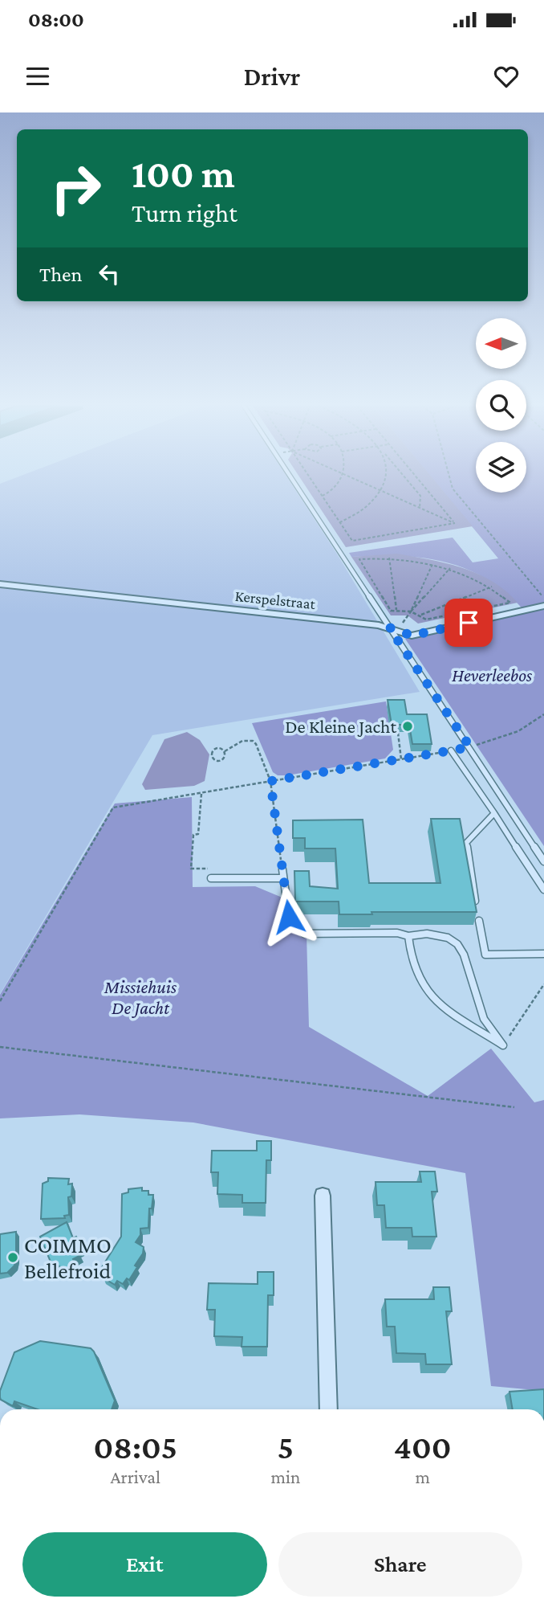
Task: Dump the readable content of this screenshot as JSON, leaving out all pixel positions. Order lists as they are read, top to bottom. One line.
{"streets":{"street":["Kerspelstraat"]},"parks":["Heverleebos","Missiehuis De Jacht"],"places":["De Kleine Jacht","COIMMO Bellefroid"],"north":"left","page":{"status":"08:00","header":"Drivr","turn":["100 m","Turn right"],"then":"Then","eta":["08:05","Arrival","5","min","400","m"],"buttons":["Exit","Share"]}}
